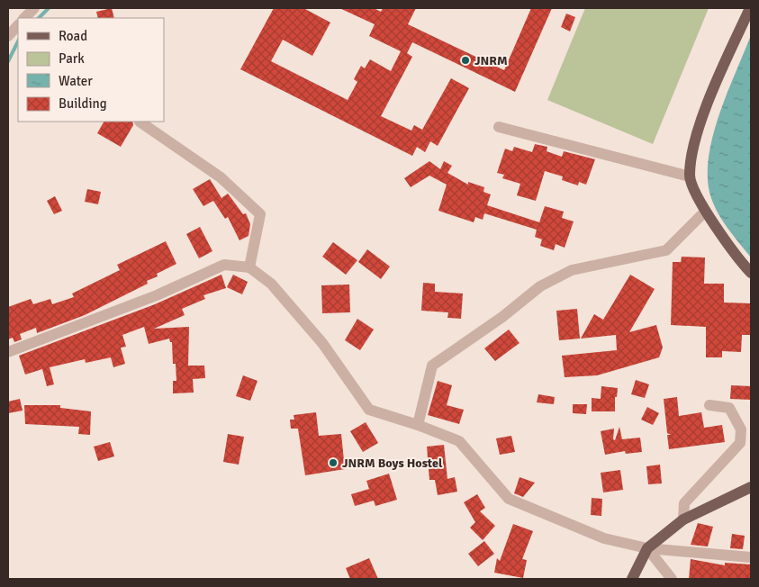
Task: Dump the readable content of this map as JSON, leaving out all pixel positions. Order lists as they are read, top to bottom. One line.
{"places":["JNRM","JNRM Boys Hostel"],"legend":["Road","Park","Water","Building"]}
